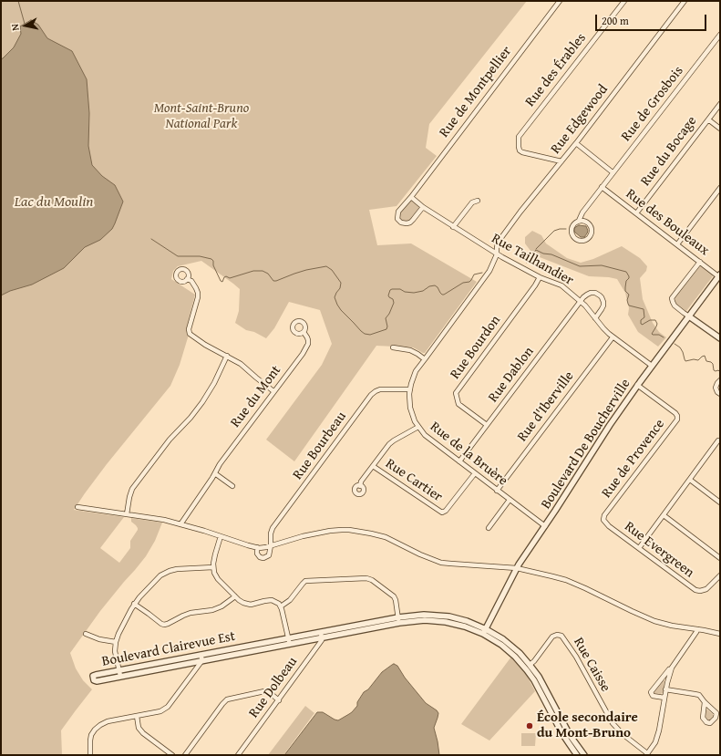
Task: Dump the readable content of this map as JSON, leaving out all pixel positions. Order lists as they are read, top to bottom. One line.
{"streets":{"street":["Rue des Érables","Rue de Montpellier","Rue de Grosbois","Rue Edgewood","Rue du Bocage","Rue des Bouleaux","Rue Tailhandier","Rue Bourdon","Rue Dablon","Rue du Mont","Rue d'Iberville","Boulevard De Boucherville","Rue Bourbeau","Rue de la Bruère","Rue de Provence","Rue Cartier","Rue Evergreen","Boulevard Clairevue Est","Rue Caisse","Rue Dolbeau"]},"crossings":[["Rue des Érables","Rue Edgewood"],["Rue de Montpellier","Rue Tailhandier"],["Rue de Grosbois","Rue des Bouleaux"],["Rue Edgewood","Rue Tailhandier"],["Rue Edgewood","Rue de la Bruère"],["Rue du Bocage","Rue des Bouleaux"],["Rue des Bouleaux","Boulevard De Boucherville"],["Rue Tailhandier","Rue Bourdon"],["Rue Tailhandier","Rue Dablon"],["Rue Tailhandier","Rue d'Iberville"],["Rue Tailhandier","Boulevard De Boucherville"],["Rue Tailhandier","Rue de la Bruère"],["Rue Bourdon","Rue Dablon"],["Rue Dablon","Rue de la Bruère"],["Rue d'Iberville","Rue de la Bruère"],["Boulevard De Boucherville","Rue de la Bruère"],["Boulevard De Boucherville","Rue de Provence"],["Boulevard De Boucherville","Boulevard Clairevue Est"],["Rue Bourbeau","Rue de la Bruère"],["Rue de la Bruère","Rue Cartier"],["Rue de Provence","Rue Evergreen"],["Boulevard Clairevue Est","Rue Caisse"],["Boulevard Clairevue Est","Rue Dolbeau"]],"water":["Lac du Moulin"],"parks":["Mont-Saint-Bruno National Park"],"places":["École secondaire du Mont-Bruno"],"scale_bar":"200 m","north":"left"}
